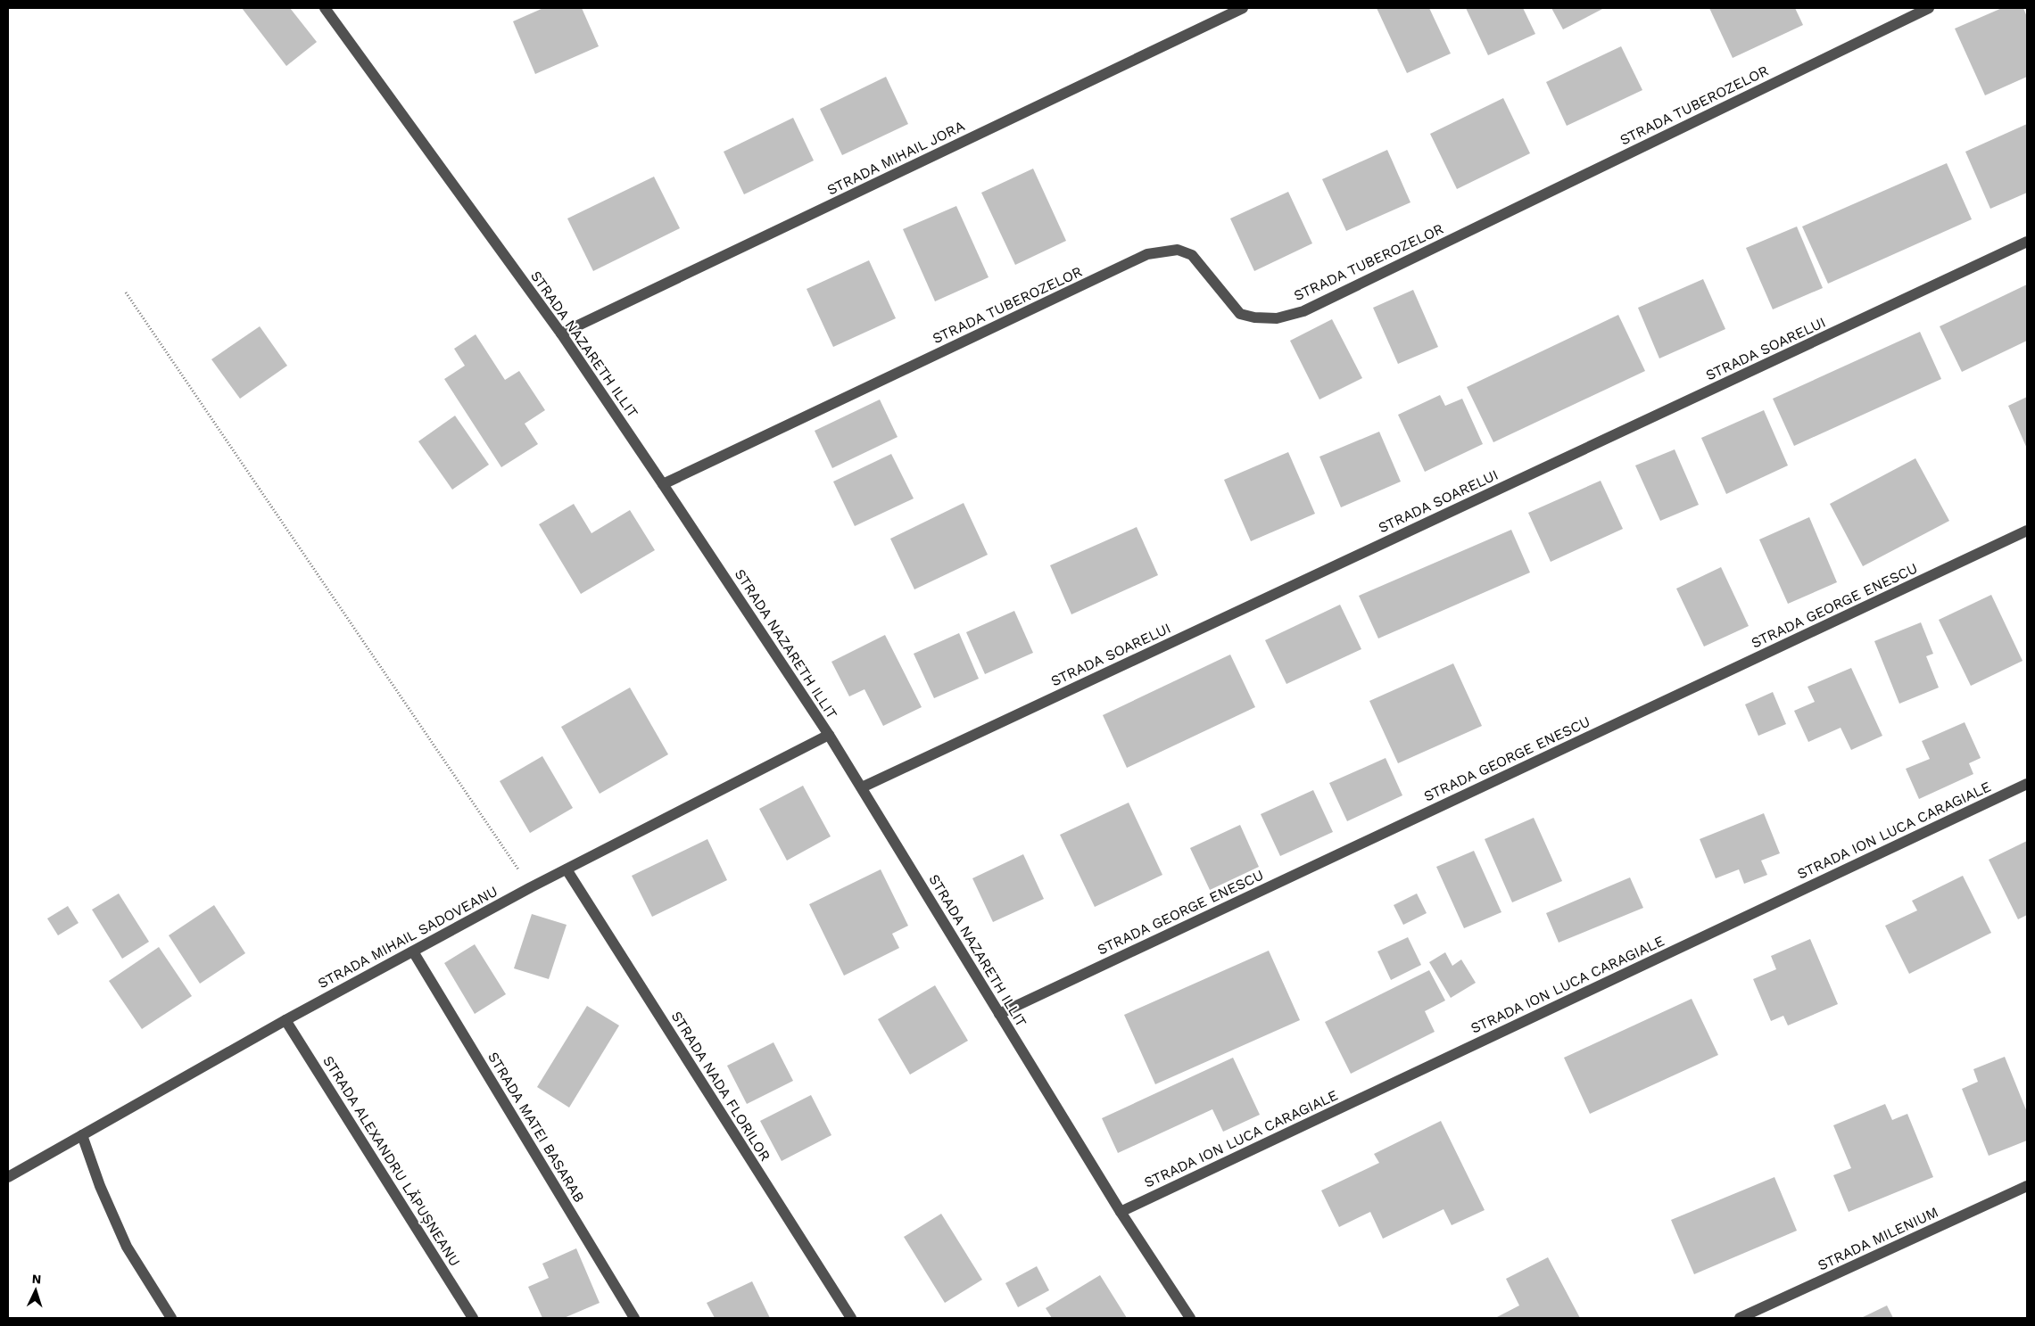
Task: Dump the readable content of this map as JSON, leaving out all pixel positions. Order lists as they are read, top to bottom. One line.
{"streets":{"street":["STRADA TUBEROZELOR","STRADA MIHAIL JORA","STRADA NAZARETH ILLIT","STRADA SOARELUI","STRADA GEORGE ENESCU","STRADA ION LUCA CARAGIALE","STRADA MIHAIL SADOVEANU","STRADA NADA FLORILOR","STRADA MATEI BASARAB","STRADA ALEXANDRU LĂPUȘNEANU","STRADA MILENIUM"]},"crossings":[["STRADA TUBEROZELOR","STRADA NAZARETH ILLIT"],["STRADA MIHAIL JORA","STRADA NAZARETH ILLIT"],["STRADA NAZARETH ILLIT","STRADA SOARELUI"],["STRADA NAZARETH ILLIT","STRADA GEORGE ENESCU"],["STRADA NAZARETH ILLIT","STRADA ION LUCA CARAGIALE"],["STRADA NAZARETH ILLIT","STRADA MIHAIL SADOVEANU"],["STRADA MIHAIL SADOVEANU","STRADA NADA FLORILOR"],["STRADA MIHAIL SADOVEANU","STRADA MATEI BASARAB"],["STRADA MIHAIL SADOVEANU","STRADA ALEXANDRU LĂPUȘNEANU"]],"north":"top"}
